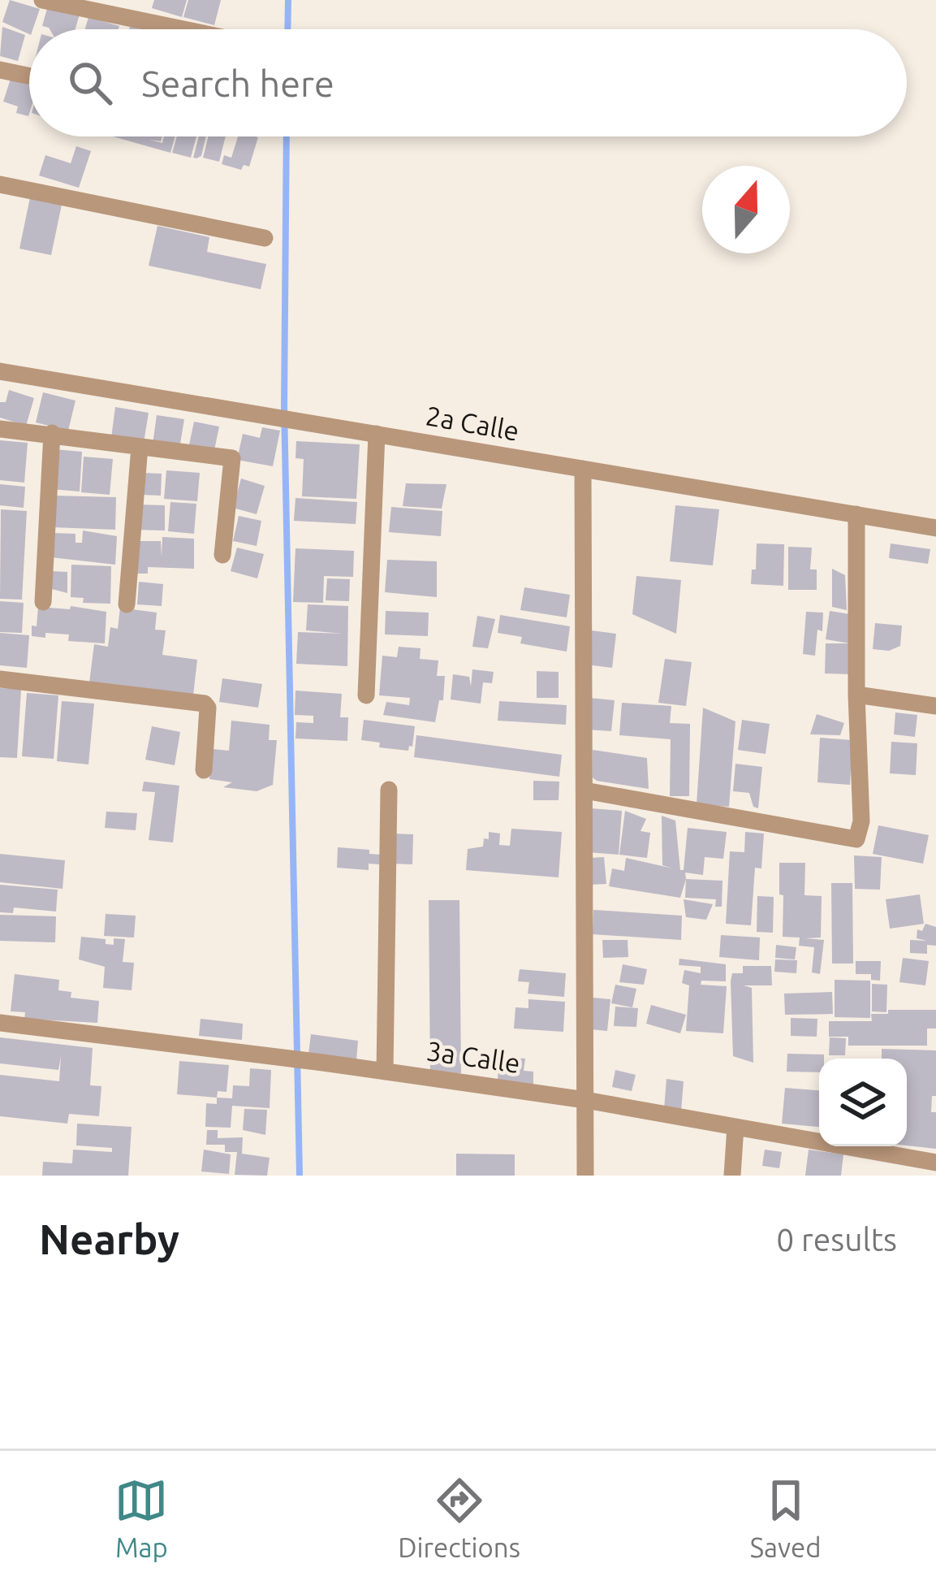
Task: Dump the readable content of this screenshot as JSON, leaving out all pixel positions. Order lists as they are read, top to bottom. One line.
{"streets":{"street":["2a Calle","3a Calle"]},"north":"top","page":{"search":"Search here","heading":["Nearby","0 results"],"nav":["Map","Directions","Saved"]}}
